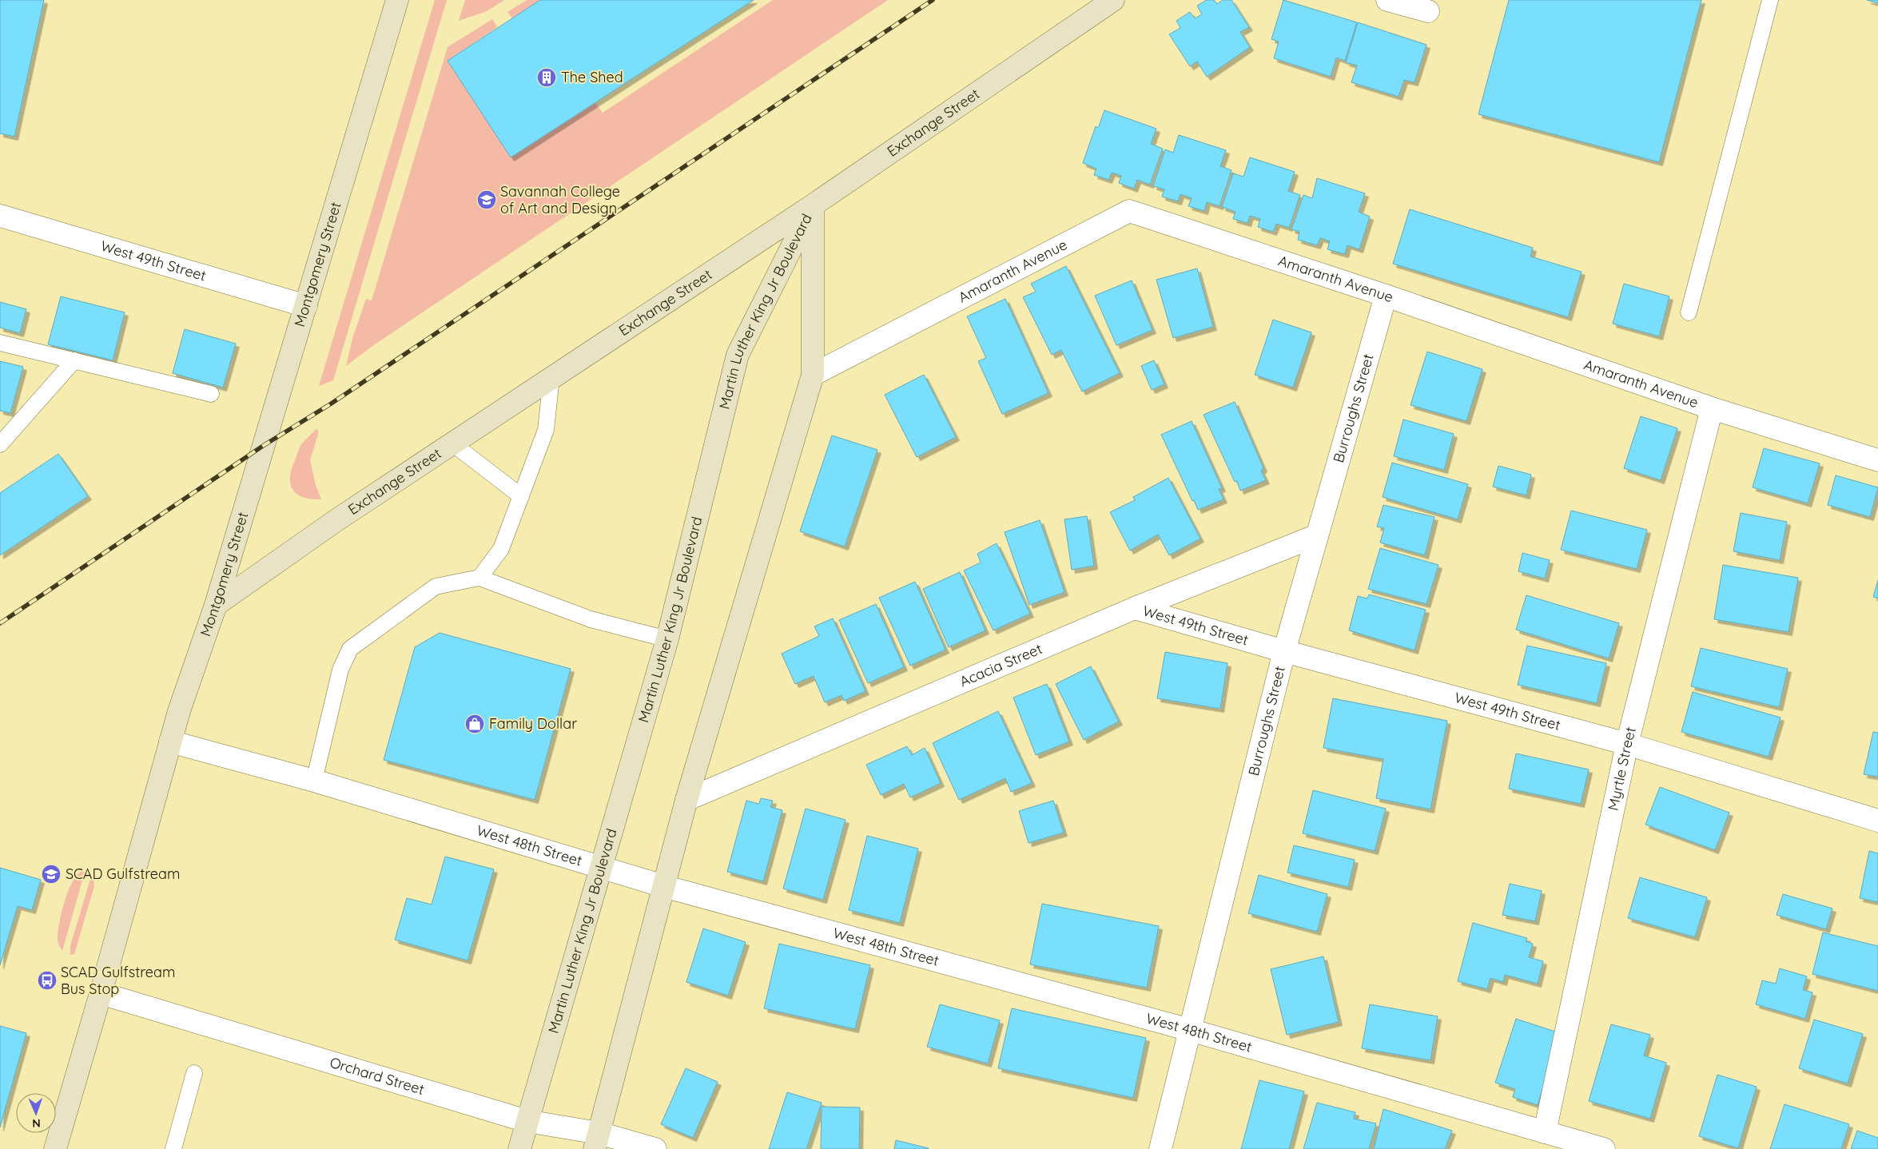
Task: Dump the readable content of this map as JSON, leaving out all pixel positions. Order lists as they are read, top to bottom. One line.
{"streets":{"main road":["Exchange Street","Montgomery Street","Martin Luther King Jr Boulevard"],"street":["West 49th Street","Amaranth Avenue","Burroughs Street","Acacia Street","Myrtle Street","West 48th Street","Orchard Street"]},"crossings":[["Exchange Street","Montgomery Street"],["Exchange Street","Martin Luther King Jr Boulevard"],["West 49th Street","Montgomery Street"],["West 49th Street","Burroughs Street"],["West 49th Street","Acacia Street"],["West 49th Street","Myrtle Street"],["Montgomery Street","West 48th Street"],["Montgomery Street","Orchard Street"],["Amaranth Avenue","Martin Luther King Jr Boulevard"],["Amaranth Avenue","Burroughs Street"],["Amaranth Avenue","Myrtle Street"],["Martin Luther King Jr Boulevard","Acacia Street"],["Martin Luther King Jr Boulevard","West 48th Street"],["Martin Luther King Jr Boulevard","Orchard Street"],["Burroughs Street","Acacia Street"],["Burroughs Street","West 48th Street"],["Myrtle Street","West 48th Street"]],"places":{"building":["The Shed"],"school or university":["Savannah College of Art and Design","SCAD Gulfstream"],"shop":["Family Dollar"],"bus stop":["SCAD Gulfstream Bus Stop"]},"north":"bottom"}
